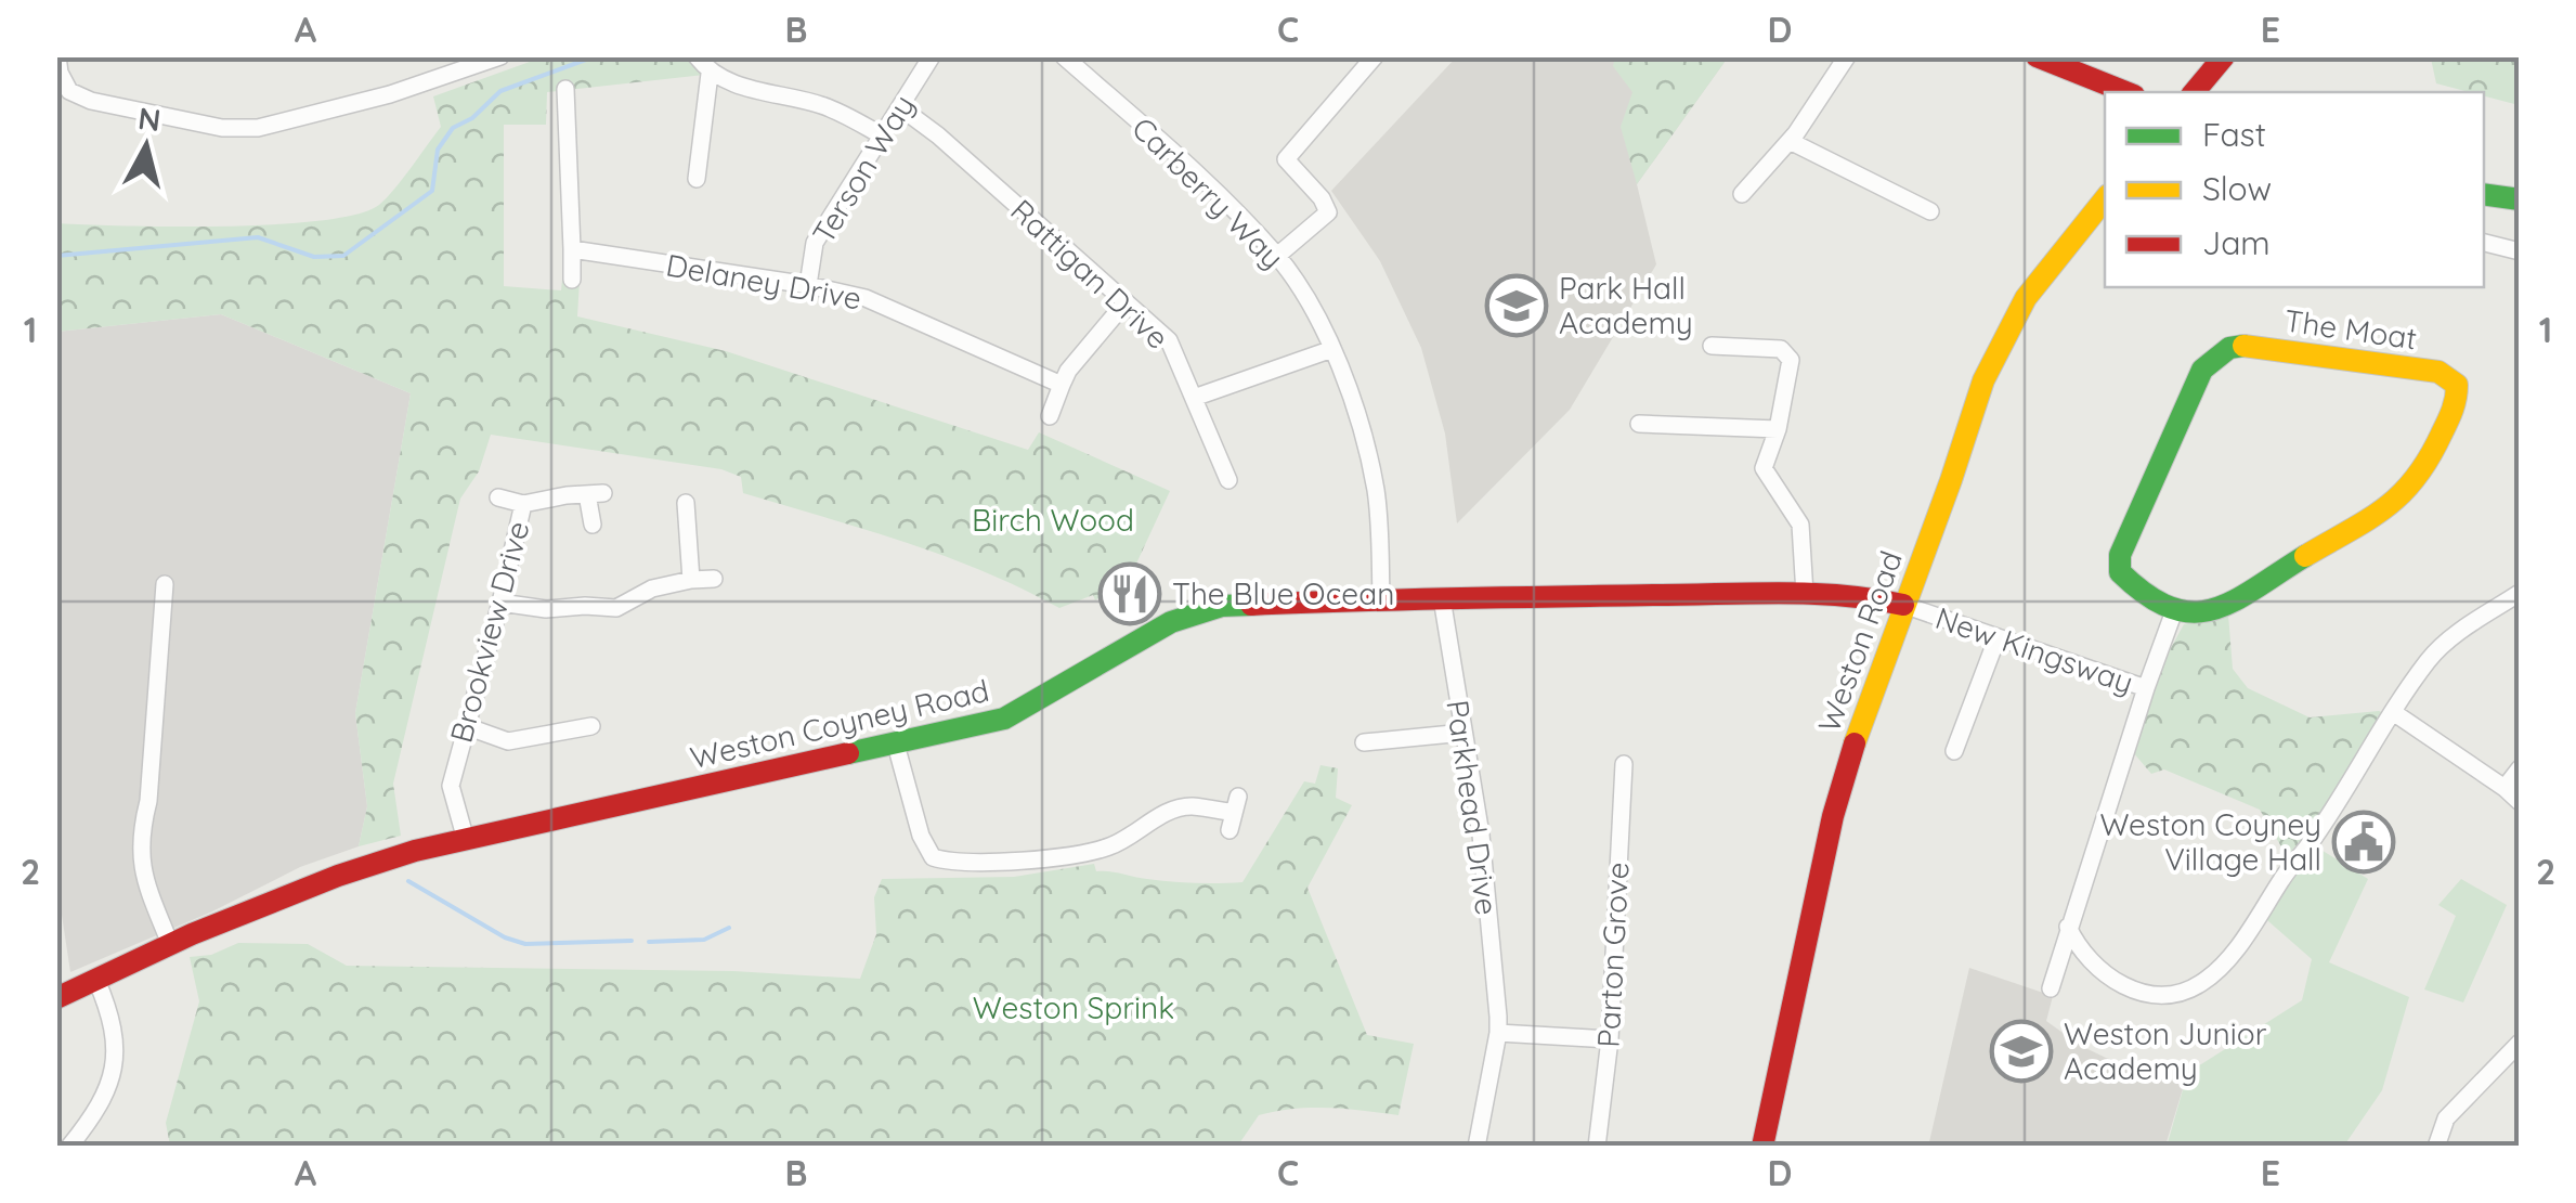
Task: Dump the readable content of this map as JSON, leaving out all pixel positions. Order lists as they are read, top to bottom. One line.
{"streets":{"main road":["The Moat","Weston Road","Weston Coyney Road"],"street":["Terson Way","Carberry Way","Rattigan Drive","Delaney Drive","Brookview Drive","New Kingsway","Parkhead Drive","Parton Grove"]},"crossings":[["Terson Way","Rattigan Drive"],["Terson Way","Delaney Drive"],["Carberry Way","Weston Coyney Road"],["The Moat","New Kingsway"],["Brookview Drive","Weston Coyney Road"],["Weston Road","New Kingsway"],["Weston Road","Weston Coyney Road"],["New Kingsway","Weston Coyney Road"],["Weston Coyney Road","Parkhead Drive"]],"parks":["Birch Wood","Weston Sprink"],"places":{"school or university":["Park Hall Academy","Weston Junior Academy"],"restaurant":["The Blue Ocean"],"public building":["Weston Coyney Village Hall"]},"legend":["Fast","Slow","Jam"],"north":"top","grid":{"columns":["A","B","C","D","E"],"rows":["1","2"]}}
